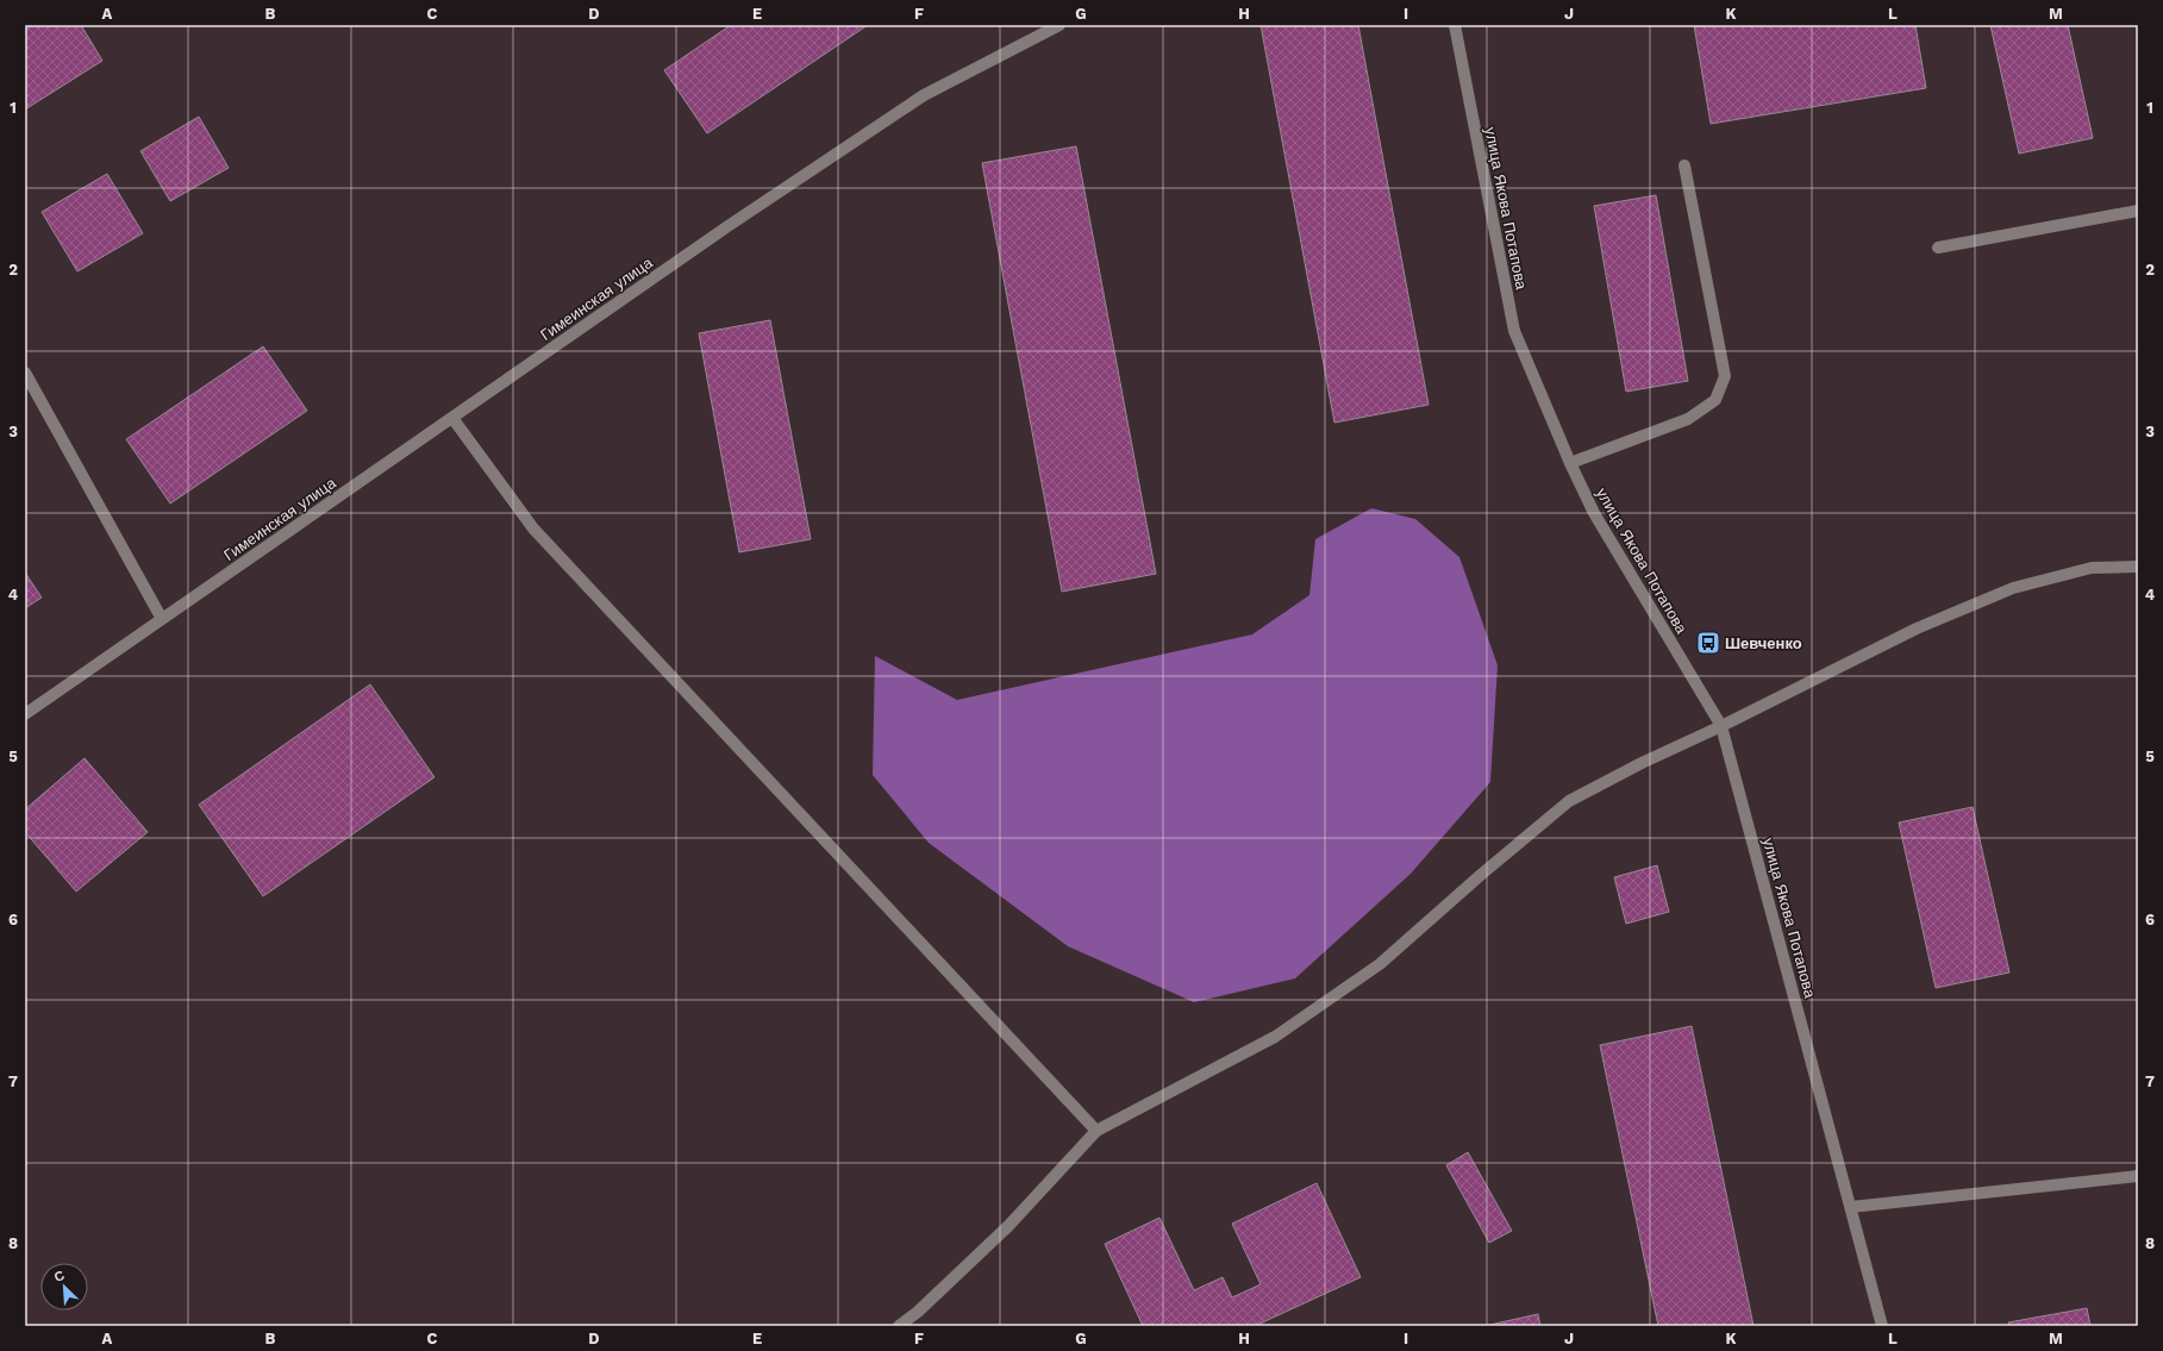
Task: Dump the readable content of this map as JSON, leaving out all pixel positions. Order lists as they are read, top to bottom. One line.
{"streets":{"street":["улица Якова Потапова","Гимеинская улица"]},"places":{"bus stop":["Шевченко"]},"north":"top left","grid":{"columns":["A","B","C","D","E","F","G","H","I","J","K","L","M"],"rows":["1","2","3","4","5","6","7","8"]}}
